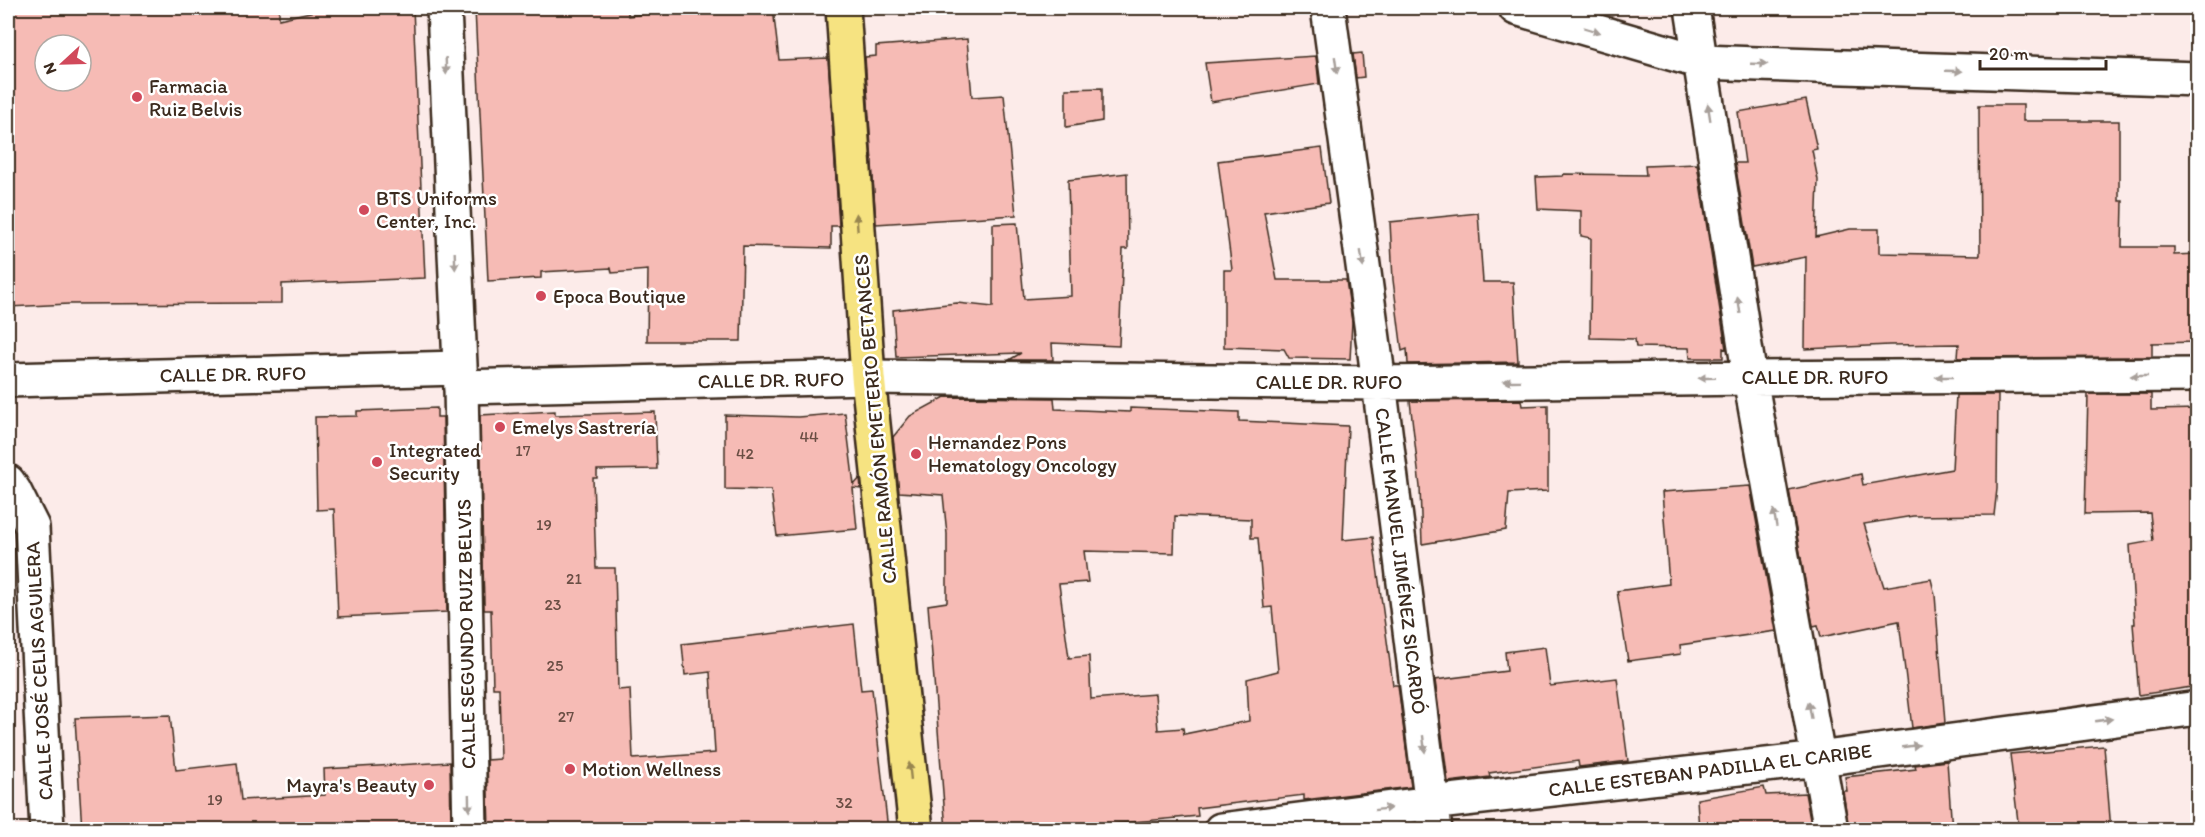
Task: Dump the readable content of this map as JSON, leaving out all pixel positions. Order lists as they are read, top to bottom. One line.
{"streets":{"main road":["CALLE RAMÓN EMETERIO BETANCES"],"street":["CALLE DR. RUFO","CALLE MANUEL JIMÉNEZ SICARDÓ","CALLE SEGUNDO RUIZ BELVIS","CALLE JOSÉ CELIS AGUILERA","CALLE ESTEBAN PADILLA EL CARIBE"]},"crossings":[["CALLE DR. RUFO","CALLE RAMÓN EMETERIO BETANCES"],["CALLE DR. RUFO","CALLE MANUEL JIMÉNEZ SICARDÓ"],["CALLE DR. RUFO","CALLE SEGUNDO RUIZ BELVIS"],["CALLE MANUEL JIMÉNEZ SICARDÓ","CALLE ESTEBAN PADILLA EL CARIBE"]],"one_way":["CALLE DR. RUFO","CALLE RAMÓN EMETERIO BETANCES","CALLE MANUEL JIMÉNEZ SICARDÓ","CALLE SEGUNDO RUIZ BELVIS","CALLE ESTEBAN PADILLA EL CARIBE"],"places":["Farmacia Ruiz Belvis","BTS Uniforms Center, Inc.","Epoca Boutique","Emelys Sastrería","Hernandez Pons Hematology Oncology","Integrated Security","Motion Wellness","Mayra's Beauty"],"house_numbers":["44","17","42","19","21","23","25","27","19","32"],"scale_bar":"20 m","north":"left"}
